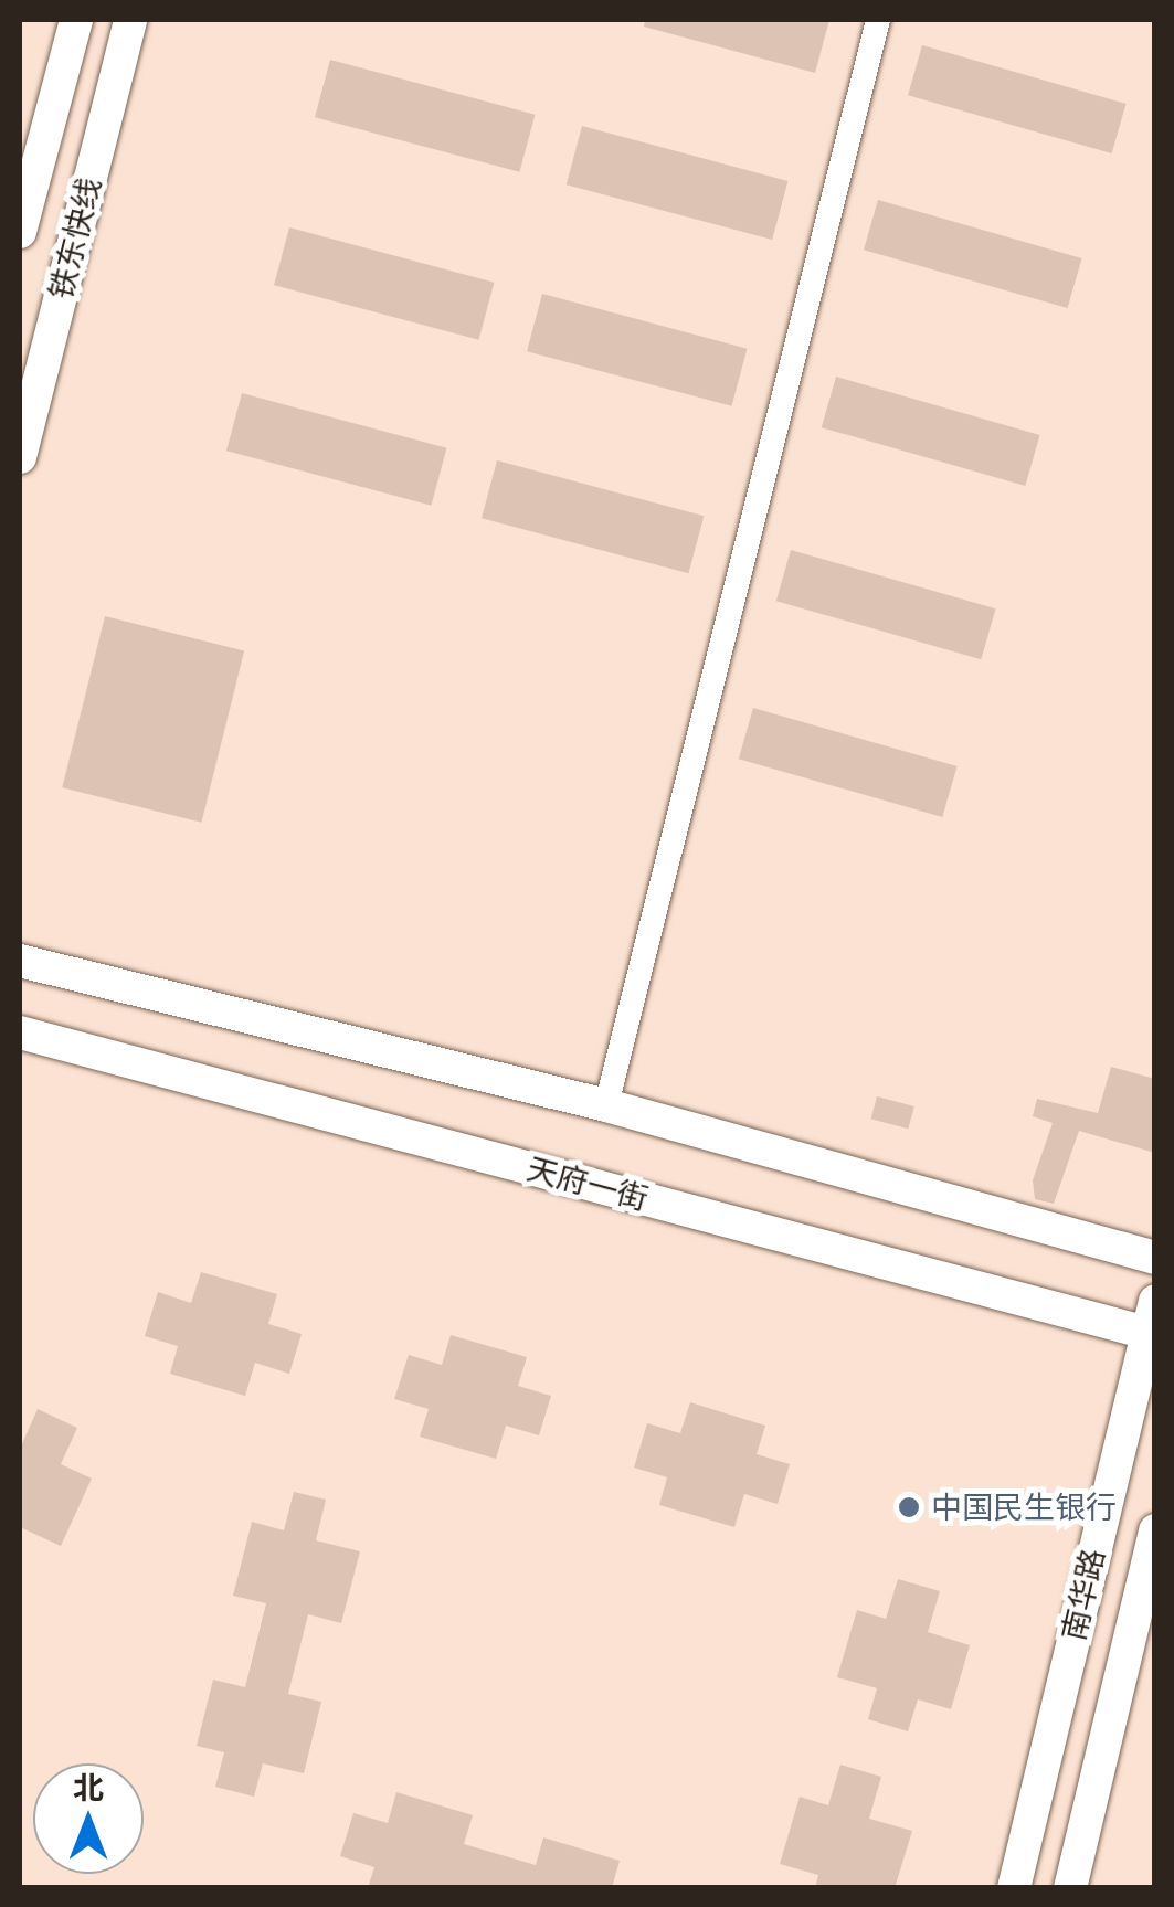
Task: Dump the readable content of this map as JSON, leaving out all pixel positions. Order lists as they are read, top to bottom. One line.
{"streets":{"main road":["铁东快线","天府一街","南华路"]},"crossings":[["天府一街","南华路"]],"places":["中国民生银行"],"north":"top"}
